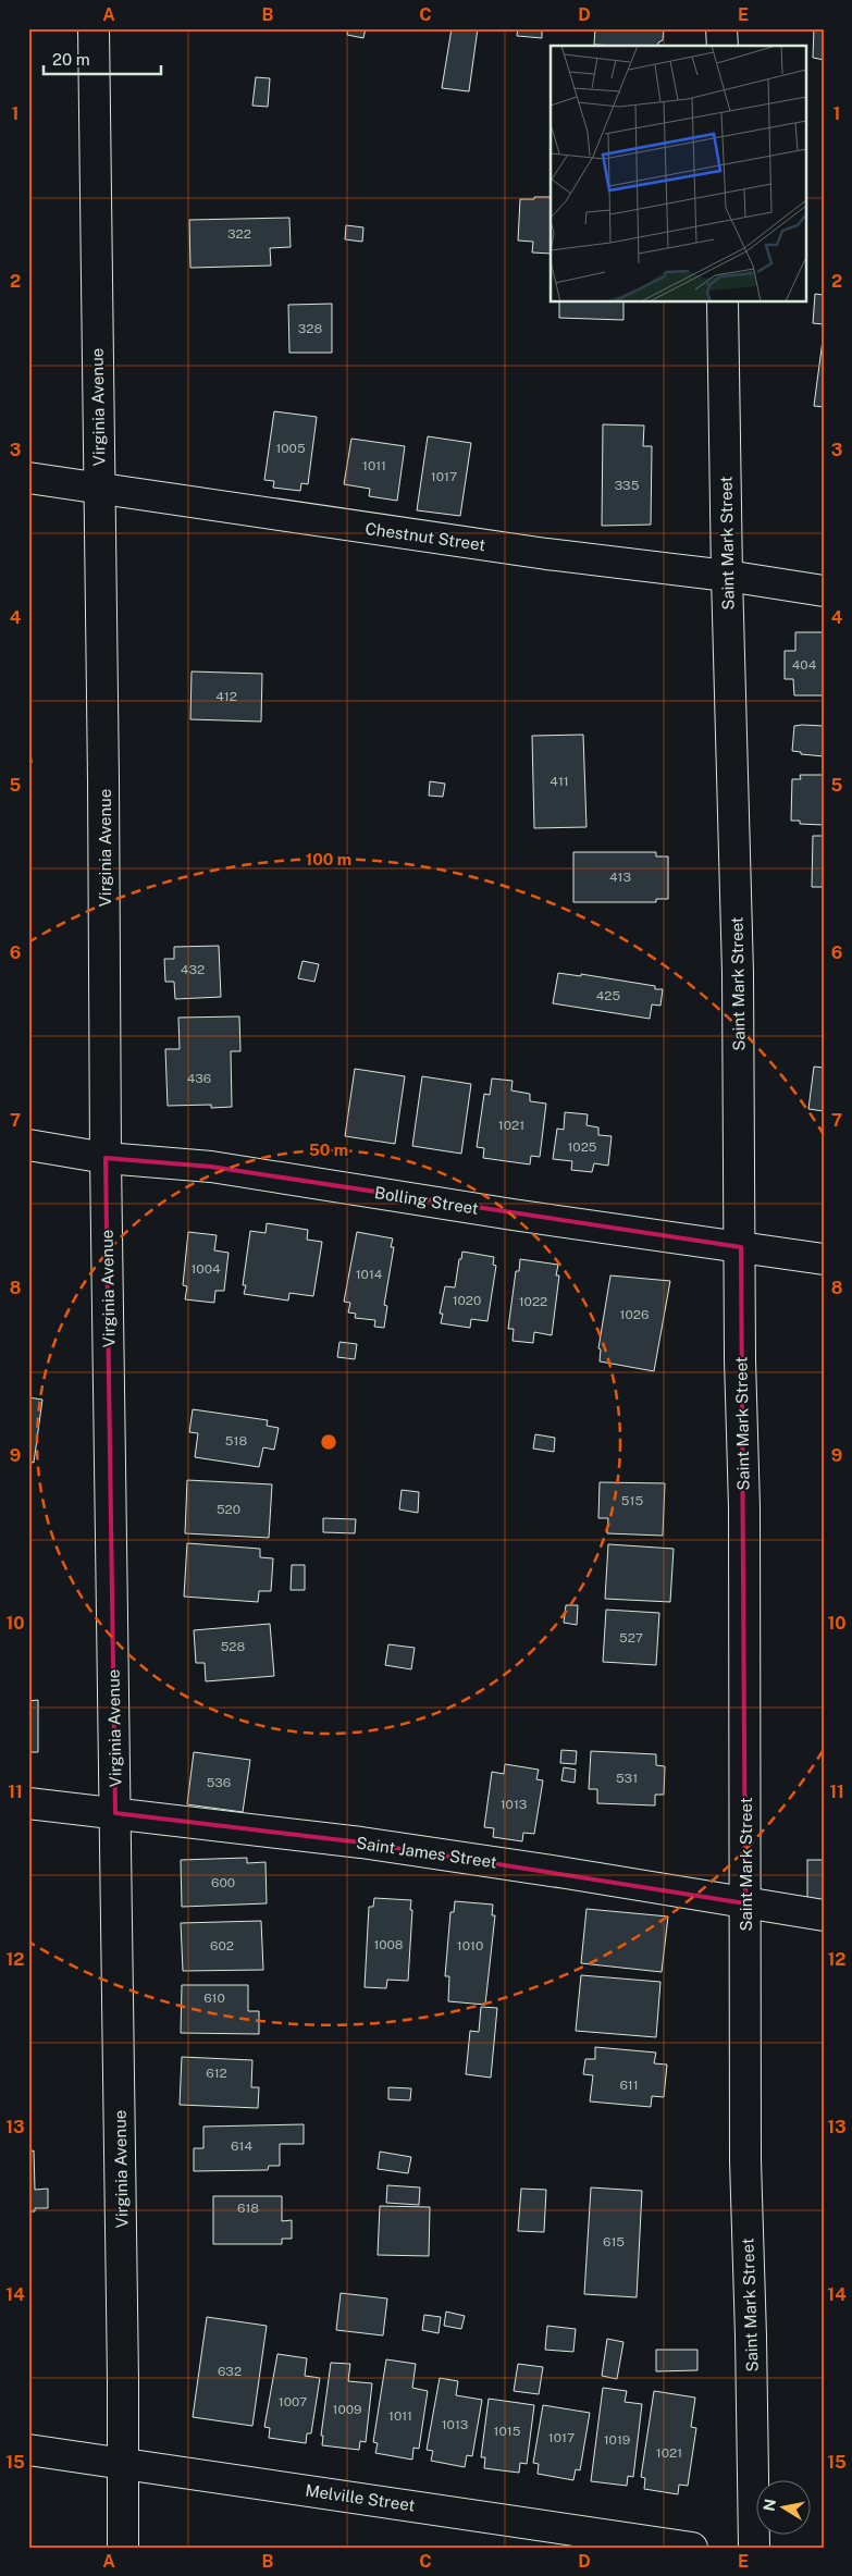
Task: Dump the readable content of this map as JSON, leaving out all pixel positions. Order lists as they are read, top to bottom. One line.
{"streets":{"street":["Virginia Avenue","Chestnut Street","Saint Mark Street","Bolling Street","Saint James Street","Melville Street"]},"crossings":[["Virginia Avenue","Chestnut Street"],["Virginia Avenue","Bolling Street"],["Virginia Avenue","Saint James Street"],["Virginia Avenue","Melville Street"],["Chestnut Street","Saint Mark Street"],["Saint Mark Street","Bolling Street"],["Saint Mark Street","Saint James Street"]],"house_numbers":["322","328","1005","1011","1017","335","404","412","411","413","432","425","436","1021","1025","1004","1014","1020","1022","1026","518","515","520","527","528","531","536","1013","600","1008","602","1010","610","612","611","614","618","615","632","1007","1009","1011","1013","1015","1017","1019","1021"],"scale_bar":"20 m","north":"left","grid":{"columns":["A","B","C","D","E"],"rows":["1","2","3","4","5","6","7","8","9","10","11","12","13","14","15"]},"rings":["100 m","50 m"]}
